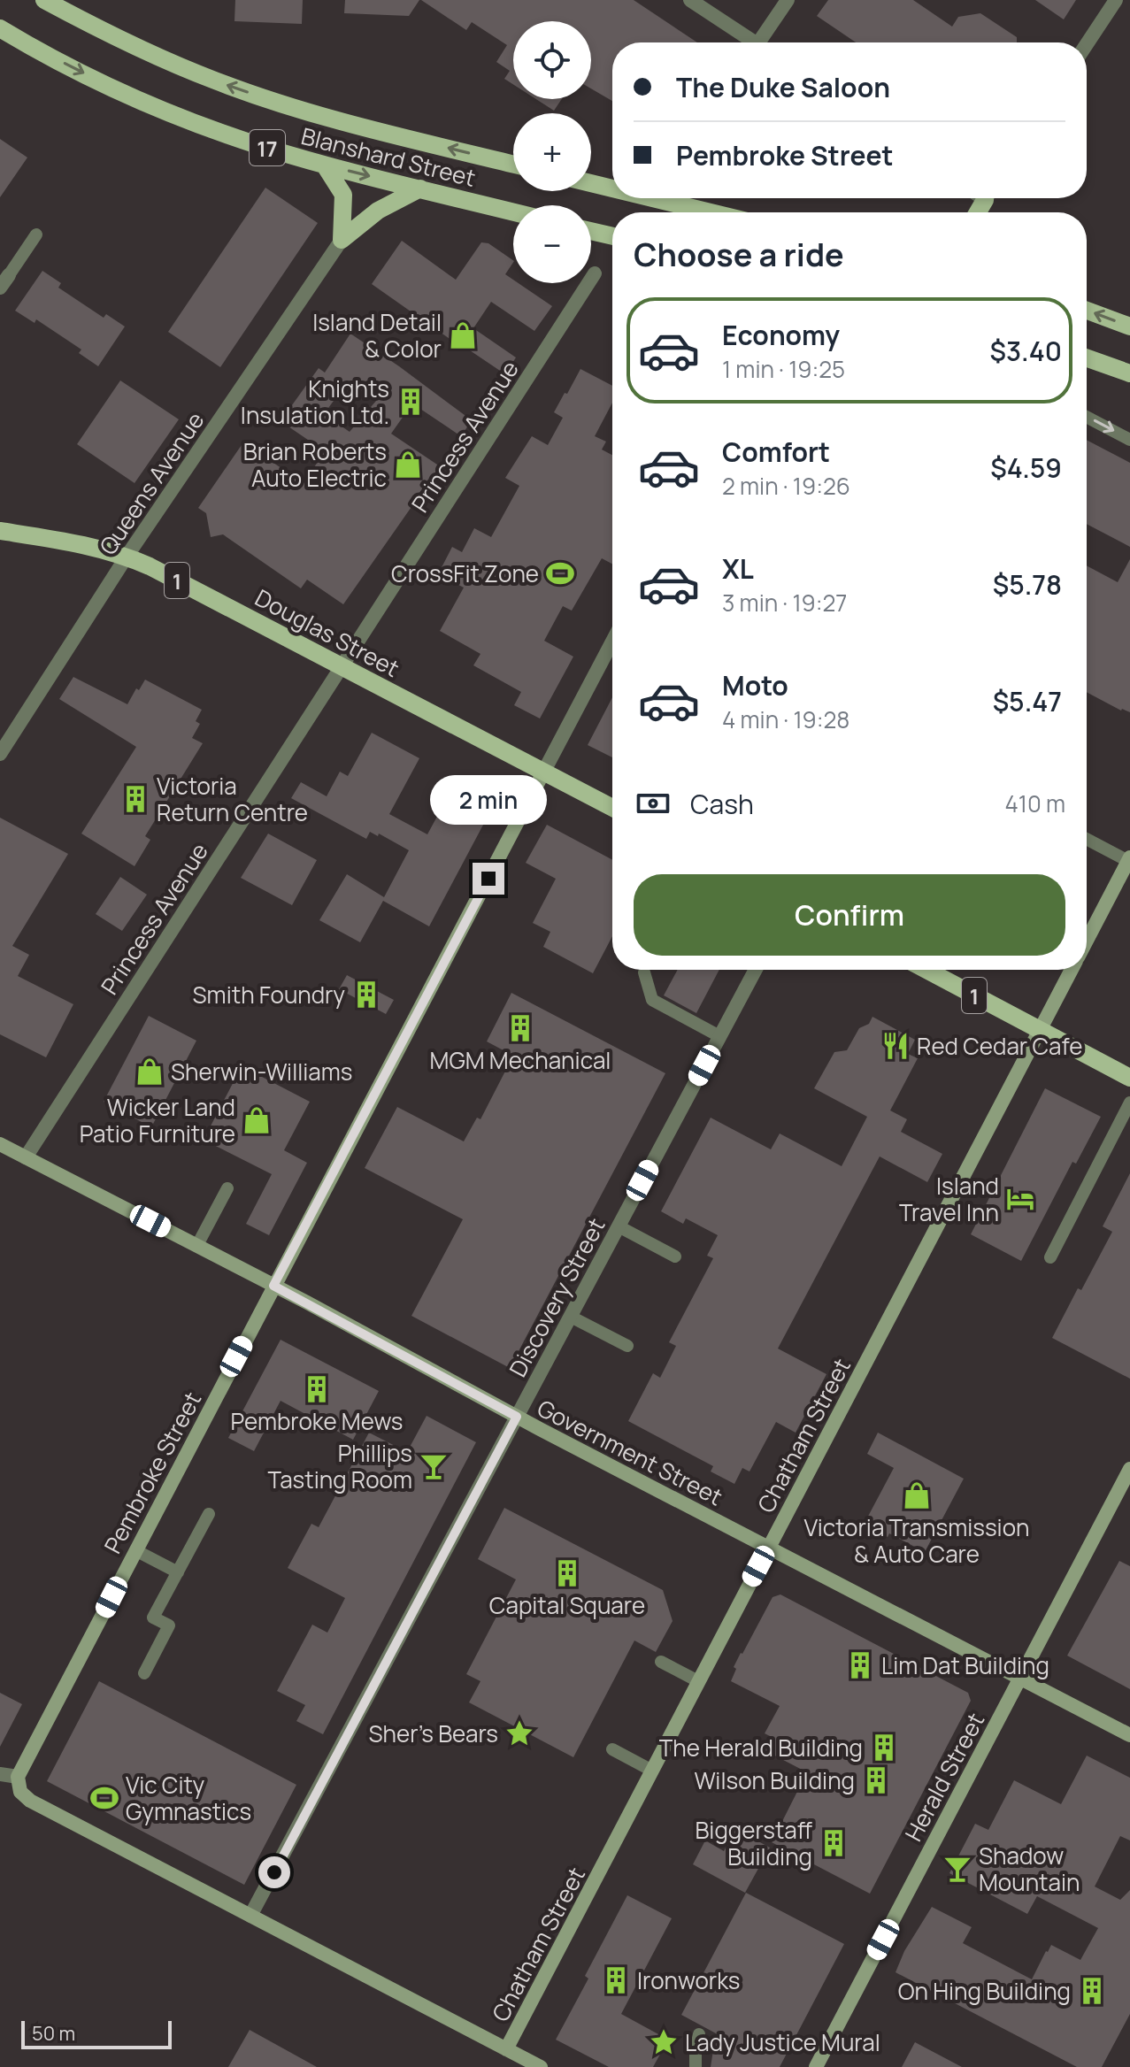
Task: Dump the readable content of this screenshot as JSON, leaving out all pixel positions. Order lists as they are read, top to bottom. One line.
{"streets":{"main road":["17","Blanshard Street","1","Douglas Street"],"street":["Princess Avenue","Queens Avenue","Discovery Street","Chatham Street","Government Street","Pembroke Street","Herald Street"]},"crossings":[["Princess Avenue","Douglas Street"],["Princess Avenue","Government Street"],["Queens Avenue","Douglas Street"],["1","Chatham Street"],["Douglas Street","Pembroke Street"],["Discovery Street","Government Street"],["Chatham Street","Government Street"],["Government Street","Pembroke Street"],["Government Street","Herald Street"]],"places":{"shop":["Island Detail & Color","Brian Roberts Auto Electric","Sherwin-Williams","Wicker Land Patio Furniture","Victoria Transmission & Auto Care"],"building":["Knights Insulation Ltd.","Victoria Return Centre","Smith Foundry","MGM Mechanical","Pembroke Mews","Capital Square","Lim Dat Building","The Herald Building","Wilson Building","Biggerstaff Building","Ironworks","On Hing Building"],"sports":["CrossFit Zone","Vic City Gymnastics"],"restaurant":["Red Cedar Cafe"],"hotel":["Island Travel Inn"],"bar":["Phillips Tasting Room","Shadow Mountain"],"place":["Sher's Bears","Lady Justice Mural"]},"scale_bar":"50 m","page":{"map_buttons":["+","−"],"banner":["The Duke Saloon","Pembroke Street"],"heading":"Choose a ride","list":[{"name":"Economy","note":"1 min · 19:25","value":"$3.40"},{"name":"Comfort","note":"2 min · 19:26","value":"$4.59"},{"name":"XL","note":"3 min · 19:27","value":"$5.78"},{"name":"Moto","note":"4 min · 19:28","value":"$5.47"}],"pay":["Cash","410 m"],"bubble":"2 min","buttons":"Confirm","scale":"50 m"}}
